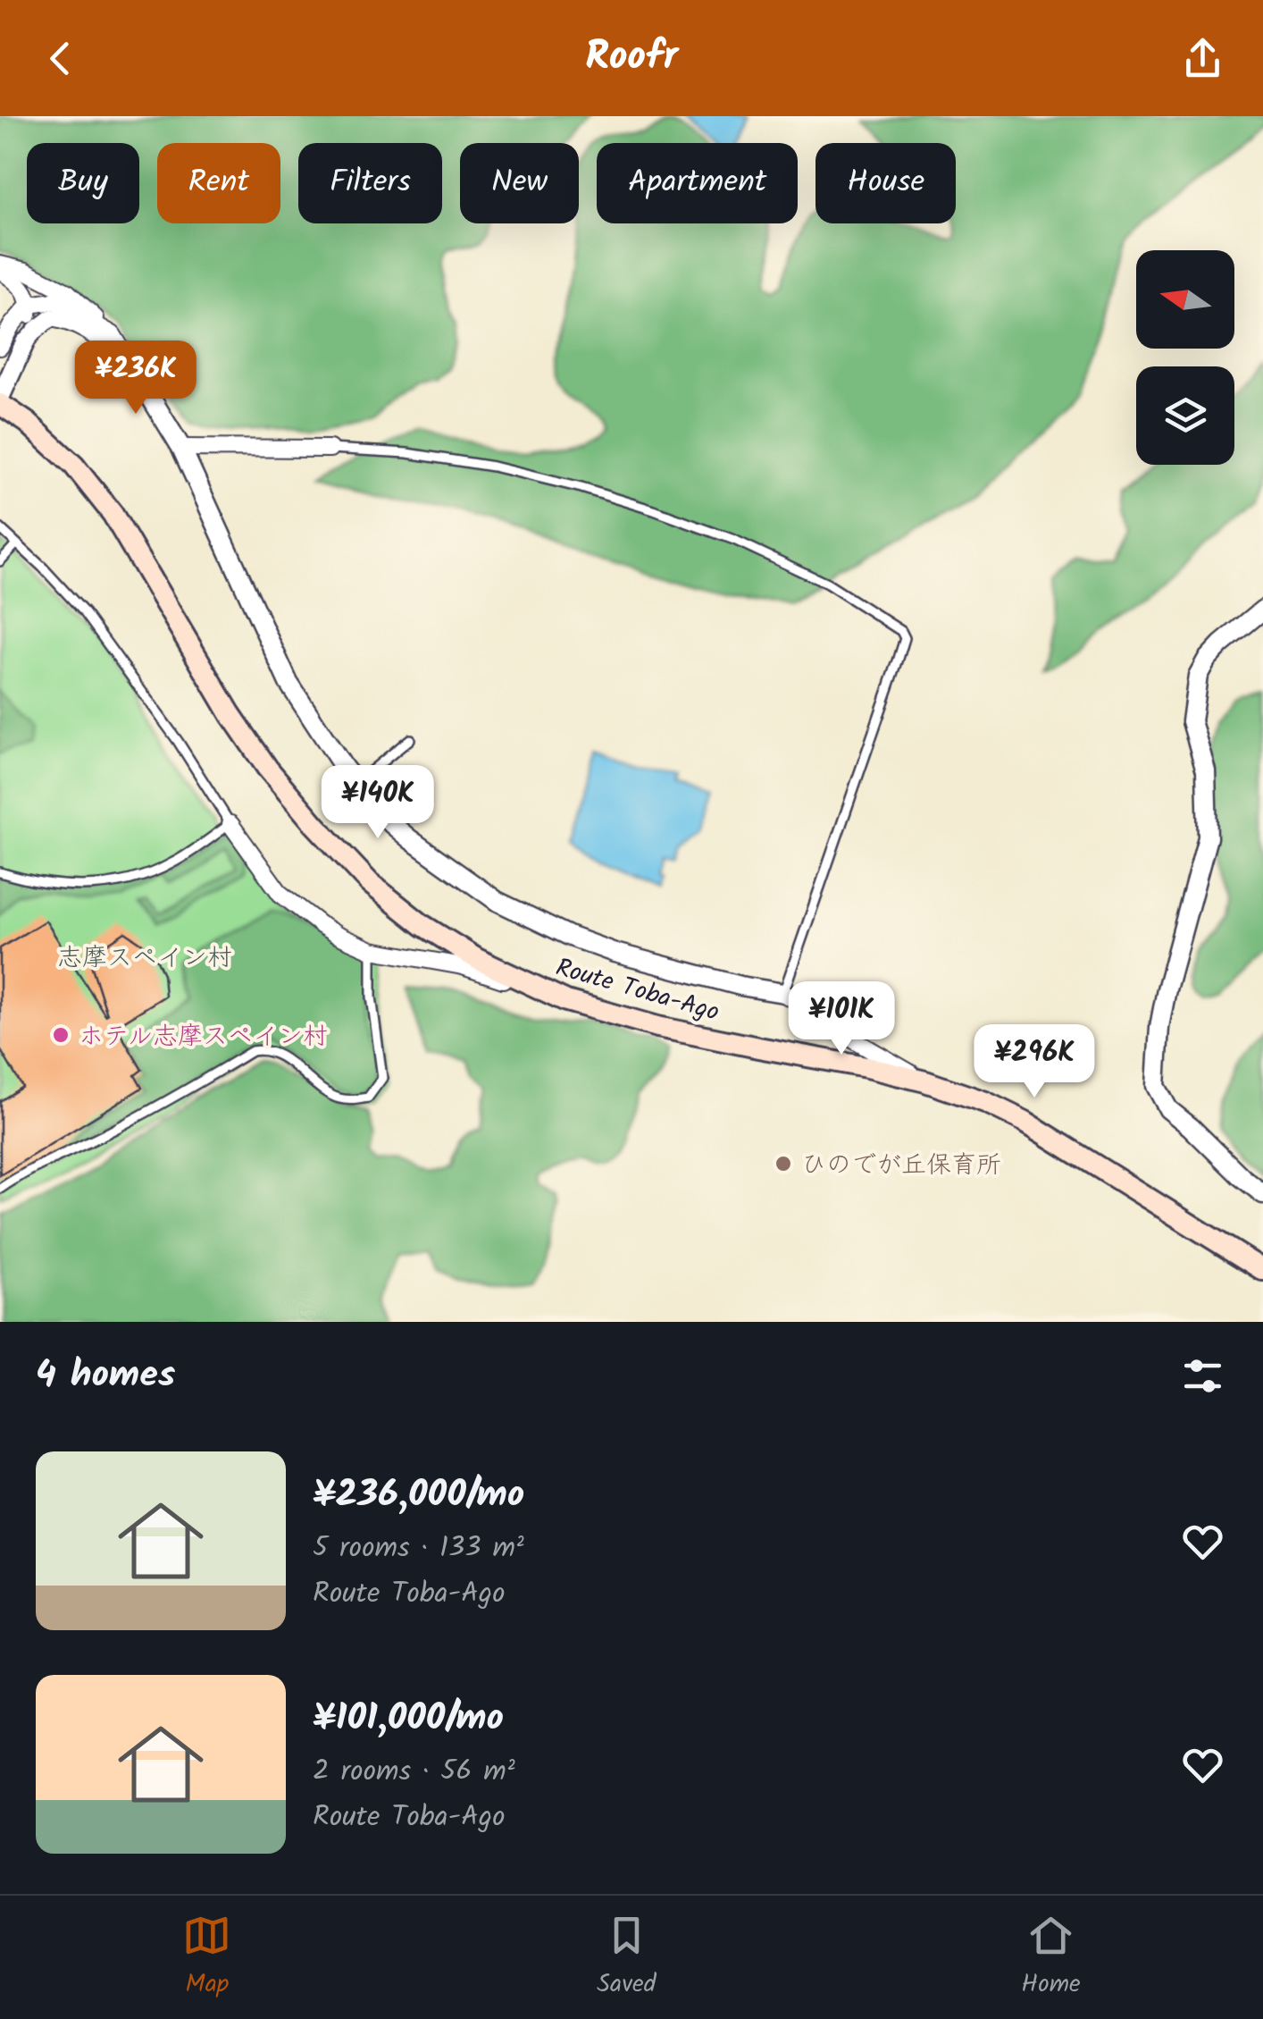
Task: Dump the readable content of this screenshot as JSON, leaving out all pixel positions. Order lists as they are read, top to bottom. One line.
{"streets":{"main road":["Route Toba-Ago"]},"parks":["志摩スペイン村"],"places":["ホテル志摩スペイン村","ひのでが丘保育所"],"north":"left","page":{"header":"Roofr","chip":["Buy","Rent","Filters","New","Apartment","House"],"price":["¥236K","¥140K","¥101K","¥296K"],"heading":"4 homes","list":[{"name":"¥236,000/mo","note":"5 rooms · 133 m² · Route Toba-Ago"},{"name":"¥101,000/mo","note":"2 rooms · 56 m² · Route Toba-Ago"}],"tabs":["Map","Saved","Home"]}}
